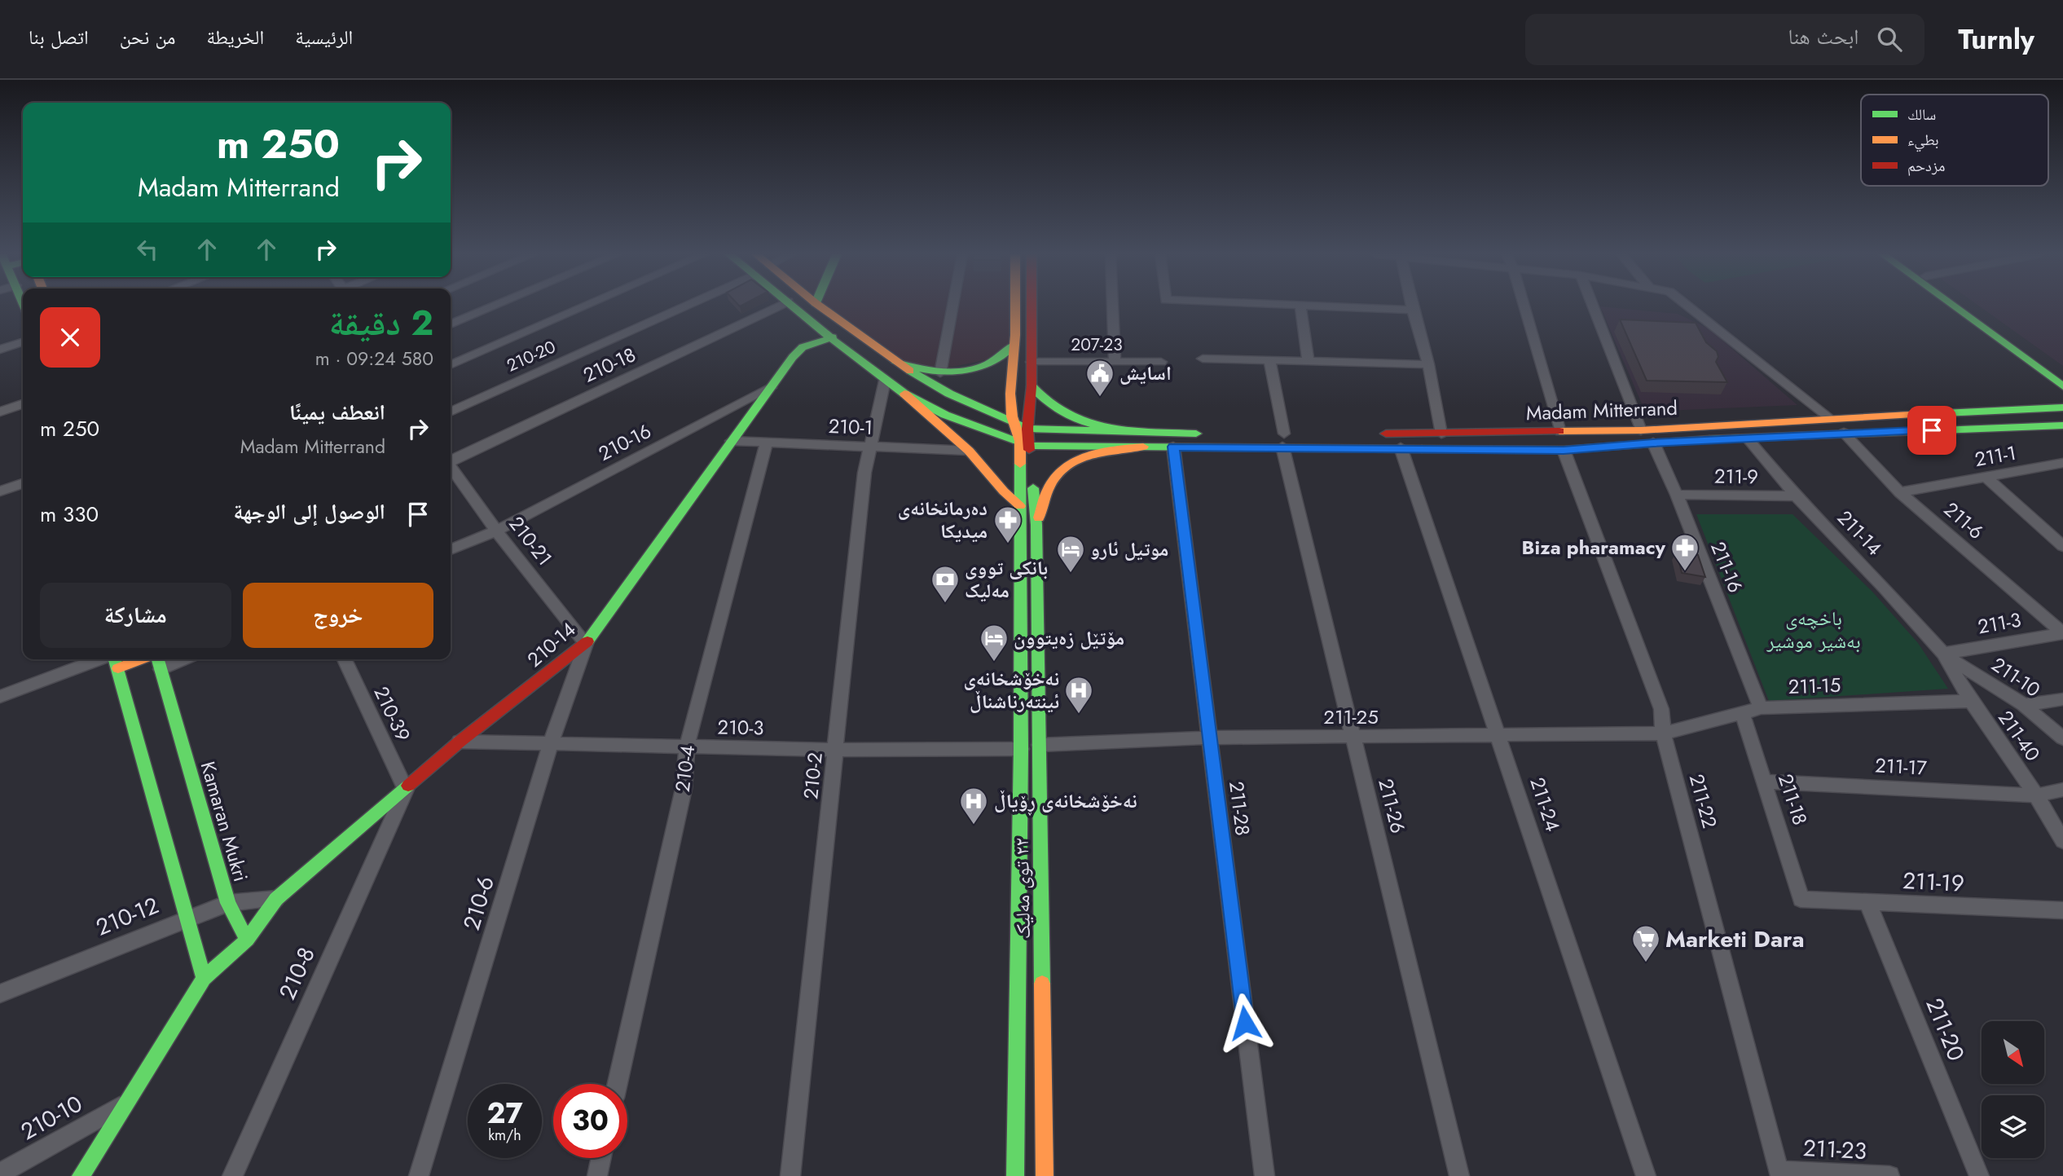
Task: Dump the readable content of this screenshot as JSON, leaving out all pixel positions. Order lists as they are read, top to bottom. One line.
{"streets":{"main road":["Madam Mitterrand","210-14","Kamaran Mukri","٢٢ توی مەلیک"],"street":["207-23","210-20","210-18","210-1","210-16","211-1","211-9","211-6","211-14","210-21","211-16","211-3","211-10","211-15","210-39","211-25","210-3","211-40","211-17","210-4","210-2","211-18","211-22","211-24","211-26","211-28","211-19","210-6","210-12","210-8","211-20","210-10","211-23"]},"crossings":[["207-23","٢٢ توی مەلیک"],["Madam Mitterrand","211-6"],["Madam Mitterrand","211-14"],["Madam Mitterrand","211-16"],["Madam Mitterrand","211-22"],["Madam Mitterrand","211-24"],["Madam Mitterrand","211-26"],["Madam Mitterrand","211-28"],["Madam Mitterrand","٢٢ توی مەلیک"],["210-1","210-14"],["210-1","210-4"],["210-1","210-2"],["210-16","210-21"],["210-16","210-14"],["211-1","211-6"],["211-9","211-14"],["211-9","211-16"],["211-6","211-3"],["211-14","211-3"],["211-14","211-10"],["211-14","211-40"],["210-21","210-14"],["210-21","210-6"],["211-16","211-15"],["211-3","211-10"],["211-3","211-40"],["210-14","210-39"],["210-14","210-3"],["210-14","Kamaran Mukri"],["210-14","210-6"],["210-14","210-12"],["210-14","210-8"],["211-10","211-40"],["211-15","211-25"],["211-15","211-40"],["211-15","211-18"],["211-15","211-22"],["210-39","210-8"],["211-25","211-22"],["211-25","211-24"],["211-25","211-26"],["211-25","211-28"],["211-25","٢٢ توی مەلیک"],["210-3","210-4"],["210-3","210-2"],["210-3","٢٢ توی مەلیک"],["210-3","210-6"],["211-40","211-17"],["211-17","211-18"],["211-18","211-19"],["211-22","211-23"],["Kamaran Mukri","210-12"],["211-19","211-20"]],"parks":["باخچەی بەشیر موشیر"],"places":{"public building":["اسايش"],"pharmacy":["دەرمانخانەی میدیکا","Biza pharamacy"],"hotel":["موتیل ئارو","مۆتێل زەیتوون"],"bank":["بانکی تووی مه‌لیک"],"hospital":["نەخۆشخانەی ئینتەرناشناڵ","نەخۆشخانەی ڕۆیاڵ"],"supermarket":["Marketi Dara"]},"legend":["سالك","بطيء","مزدحم"],"north":"bottom right","page":{"header":"Turnly","search":"ابحث هنا","nav":["الرئيسية","الخريطة","من نحن","اتصل بنا"],"turn":["250 m","Madam Mitterrand"],"heading":["2 دقيقة","580 m · 09:24"],"list":[{"name":"انعطف يمينًا","note":"Madam Mitterrand","value":"250 m"},{"name":"الوصول إلى الوجهة","value":"330 m"}],"buttons":["خروج","مشاركة"],"speed":"27 km/h","limit":"30"}}
